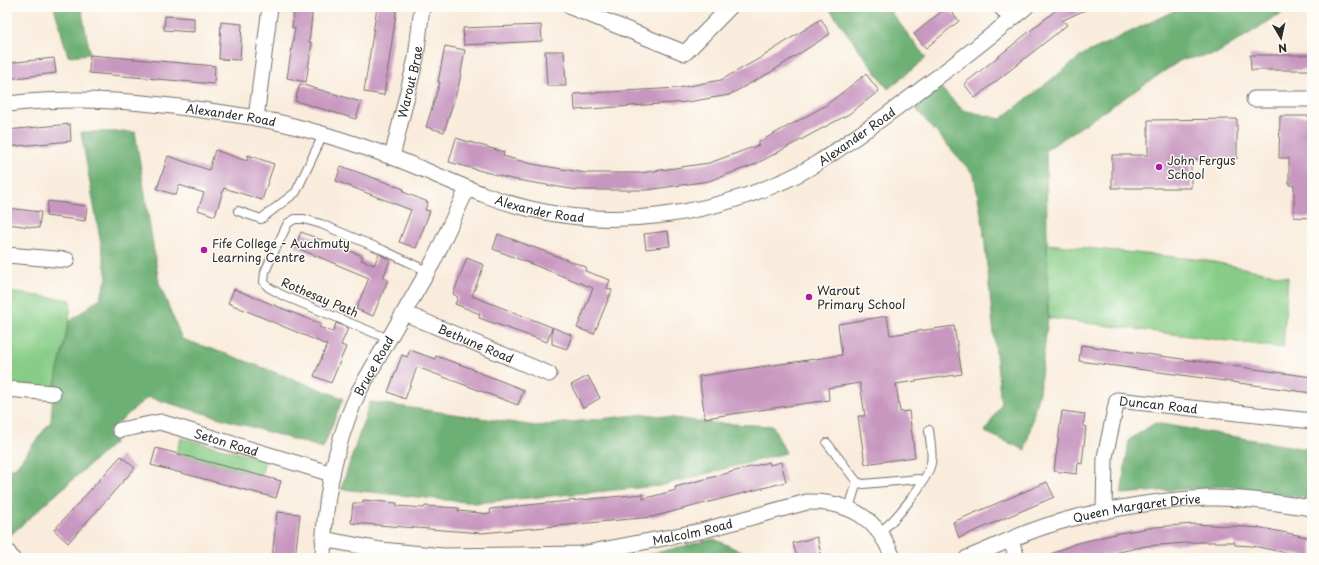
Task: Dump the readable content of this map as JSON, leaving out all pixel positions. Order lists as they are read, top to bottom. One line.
{"streets":{"street":["Warout Brae","Alexander Road","Bethune Road","Bruce Road","Duncan Road","Seton Road","Queen Margaret Drive","Malcolm Road"],"lane":["Rothesay Path"]},"crossings":[["Warout Brae","Alexander Road"],["Alexander Road","Bruce Road"],["Rothesay Path","Bruce Road"],["Bethune Road","Bruce Road"],["Bruce Road","Seton Road"],["Bruce Road","Malcolm Road"],["Duncan Road","Queen Margaret Drive"]],"places":["John Fergus School","Fife College - Auchmuty Learning Centre","Warout Primary School"],"north":"bottom"}
